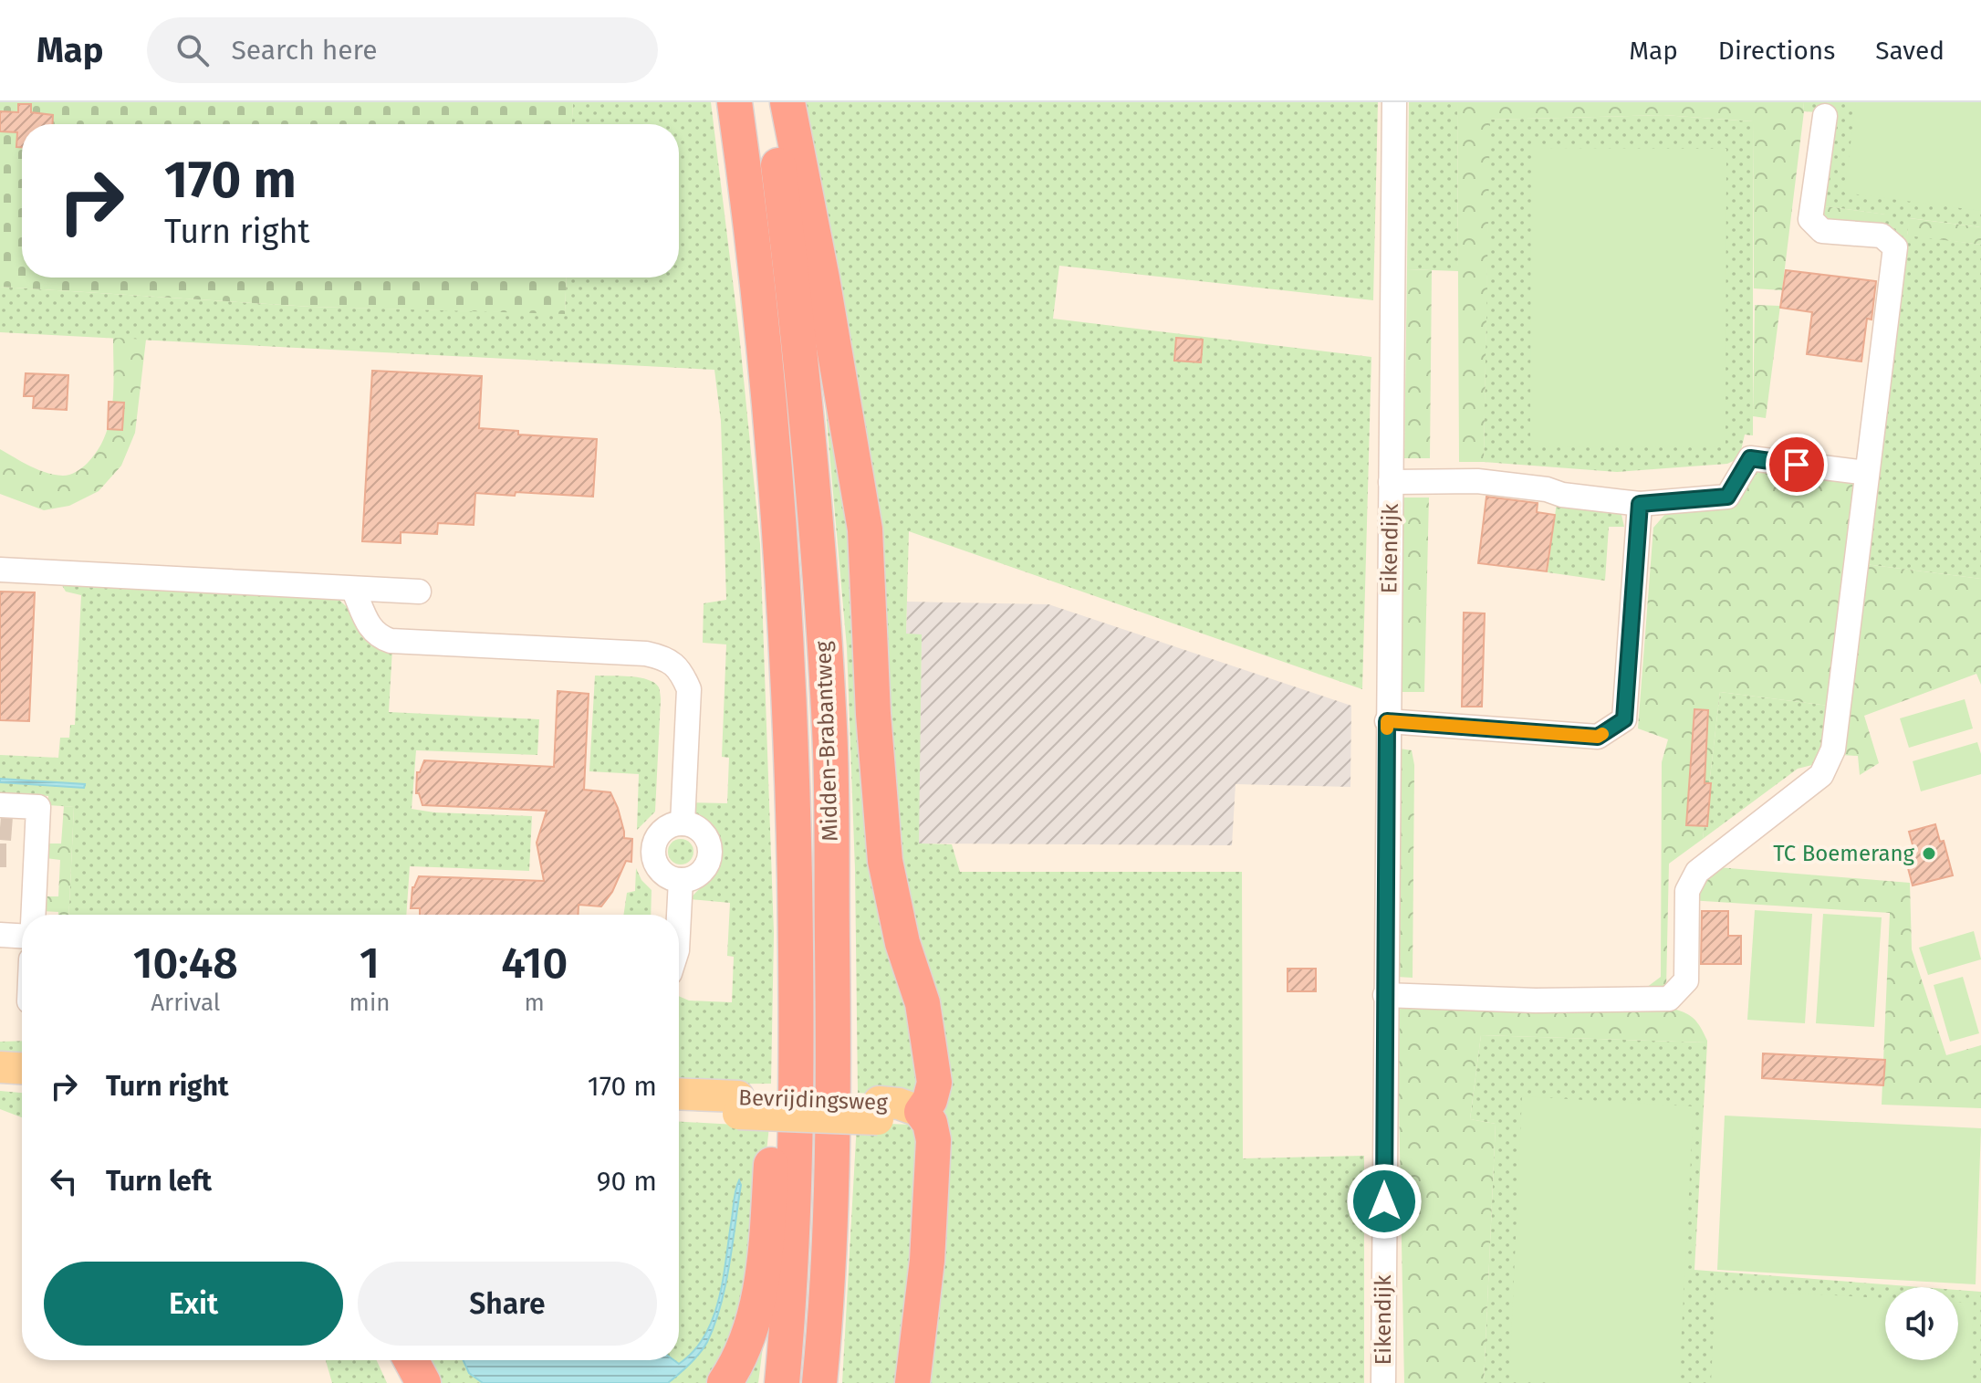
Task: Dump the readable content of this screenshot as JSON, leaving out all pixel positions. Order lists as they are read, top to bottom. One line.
{"streets":{"highway":["Midden-Brabantweg"],"main road":["Bevrijdingsweg"],"street":["Eikendijk"]},"places":["TC Boemerang"],"page":{"header":"Map","search":"Search here","nav":["Map","Directions","Saved"],"turn":["170 m","Turn right"],"eta":["10:48","Arrival","1","min","410","m"],"list":[{"name":"Turn right","value":"170 m"},{"name":"Turn left","value":"90 m"}],"buttons":["Exit","Share"]}}
